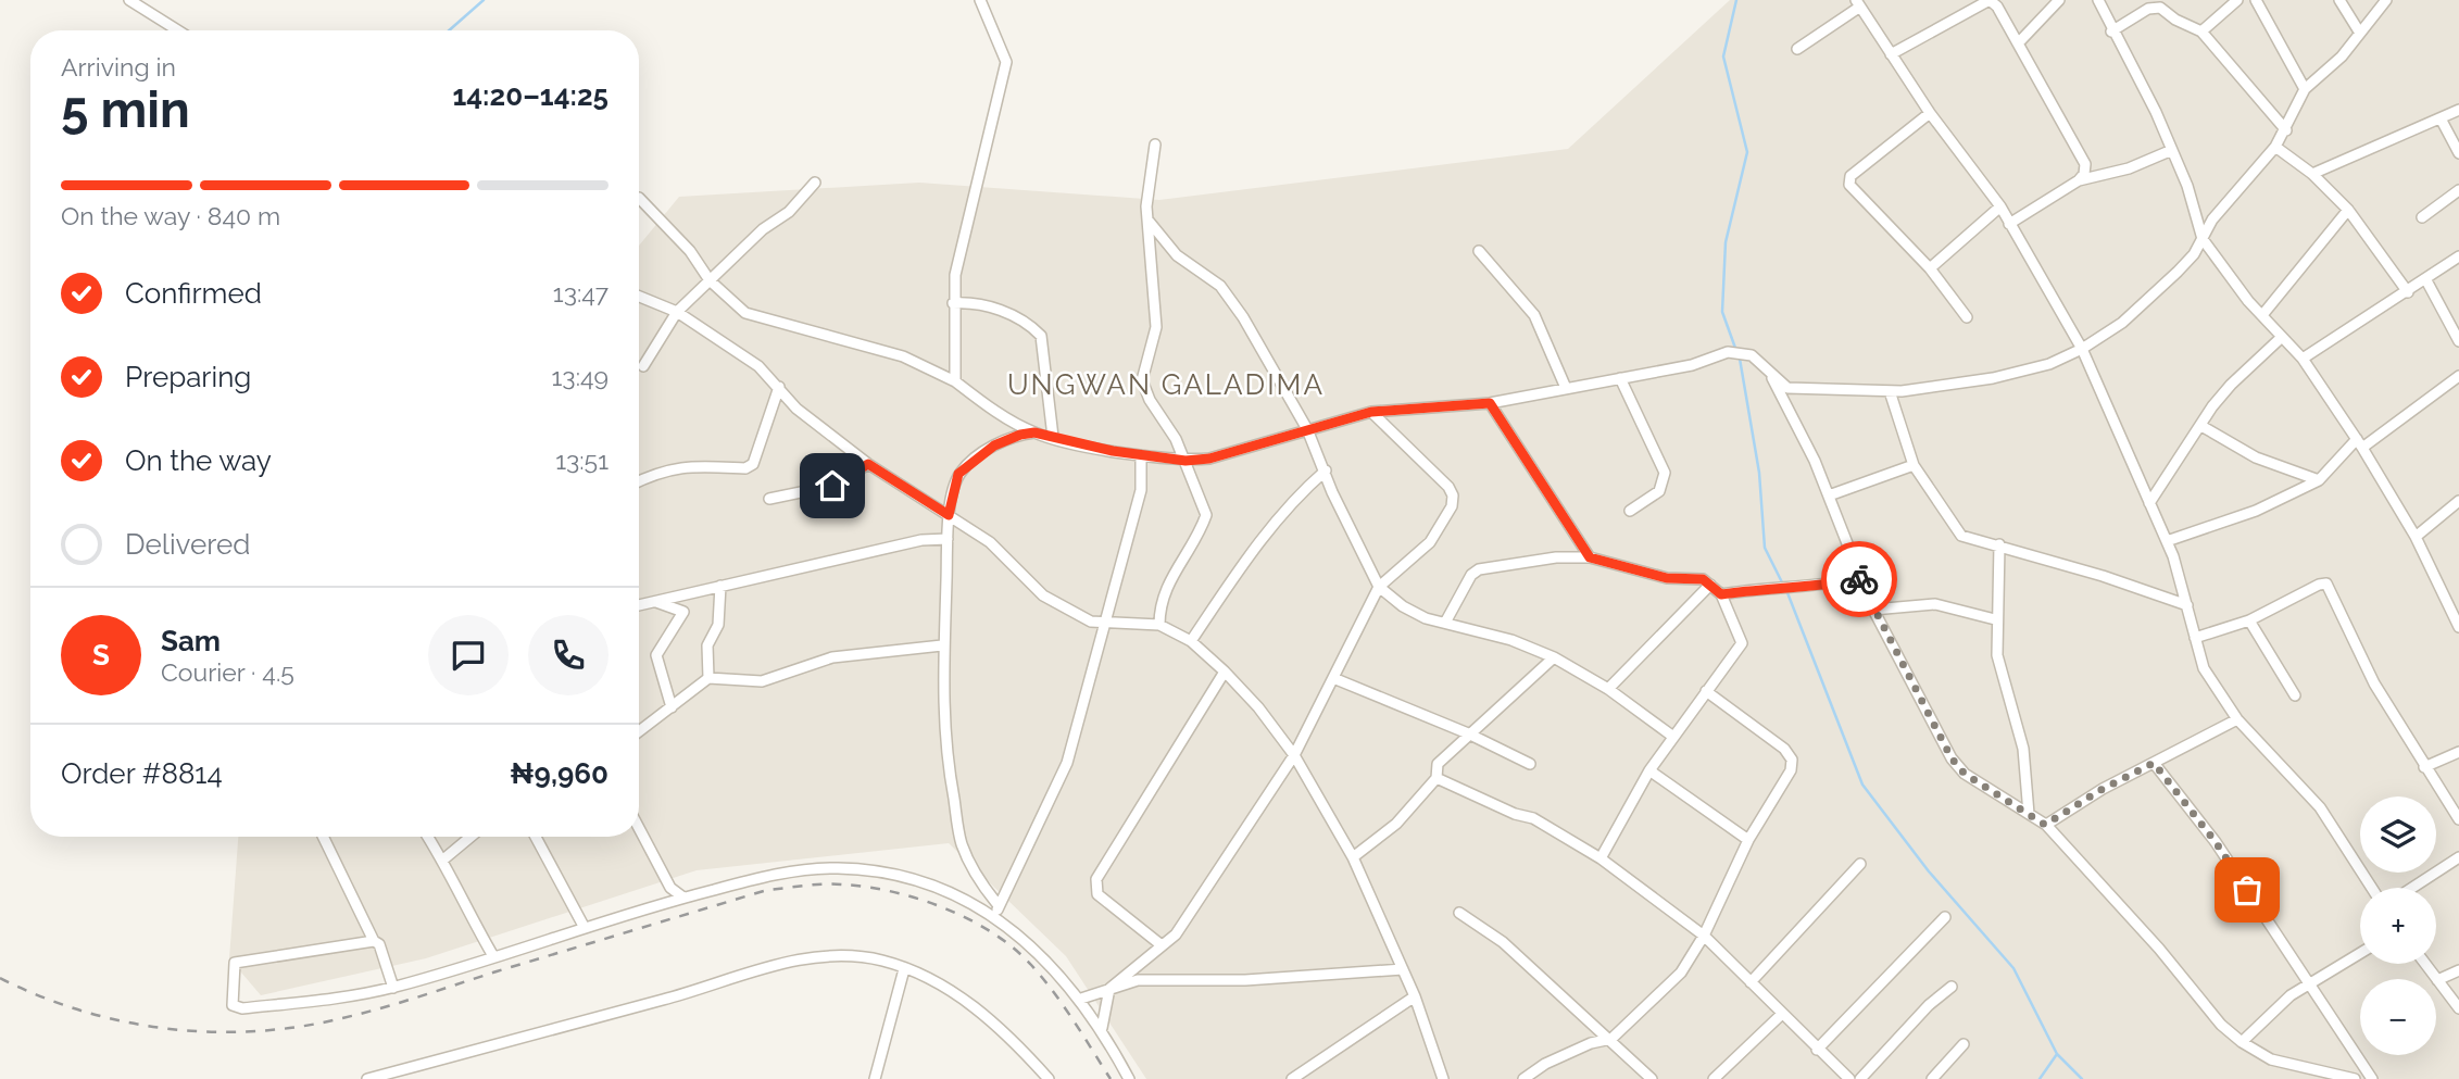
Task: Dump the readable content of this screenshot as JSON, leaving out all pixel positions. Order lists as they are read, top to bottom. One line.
{"districts":["UNGWAN GALADIMA"],"page":{"heading":["5 min","Arriving in","14:20–14:25"],"panel":["Sam","Courier · 4.5","Order #8814","₦9,960"],"bar":"On the way · 840 m","list":[["Confirmed","13:47"],["Preparing","13:49"],["On the way","13:51"],"Delivered"],"round":"S","map_buttons":["+","−"]}}
